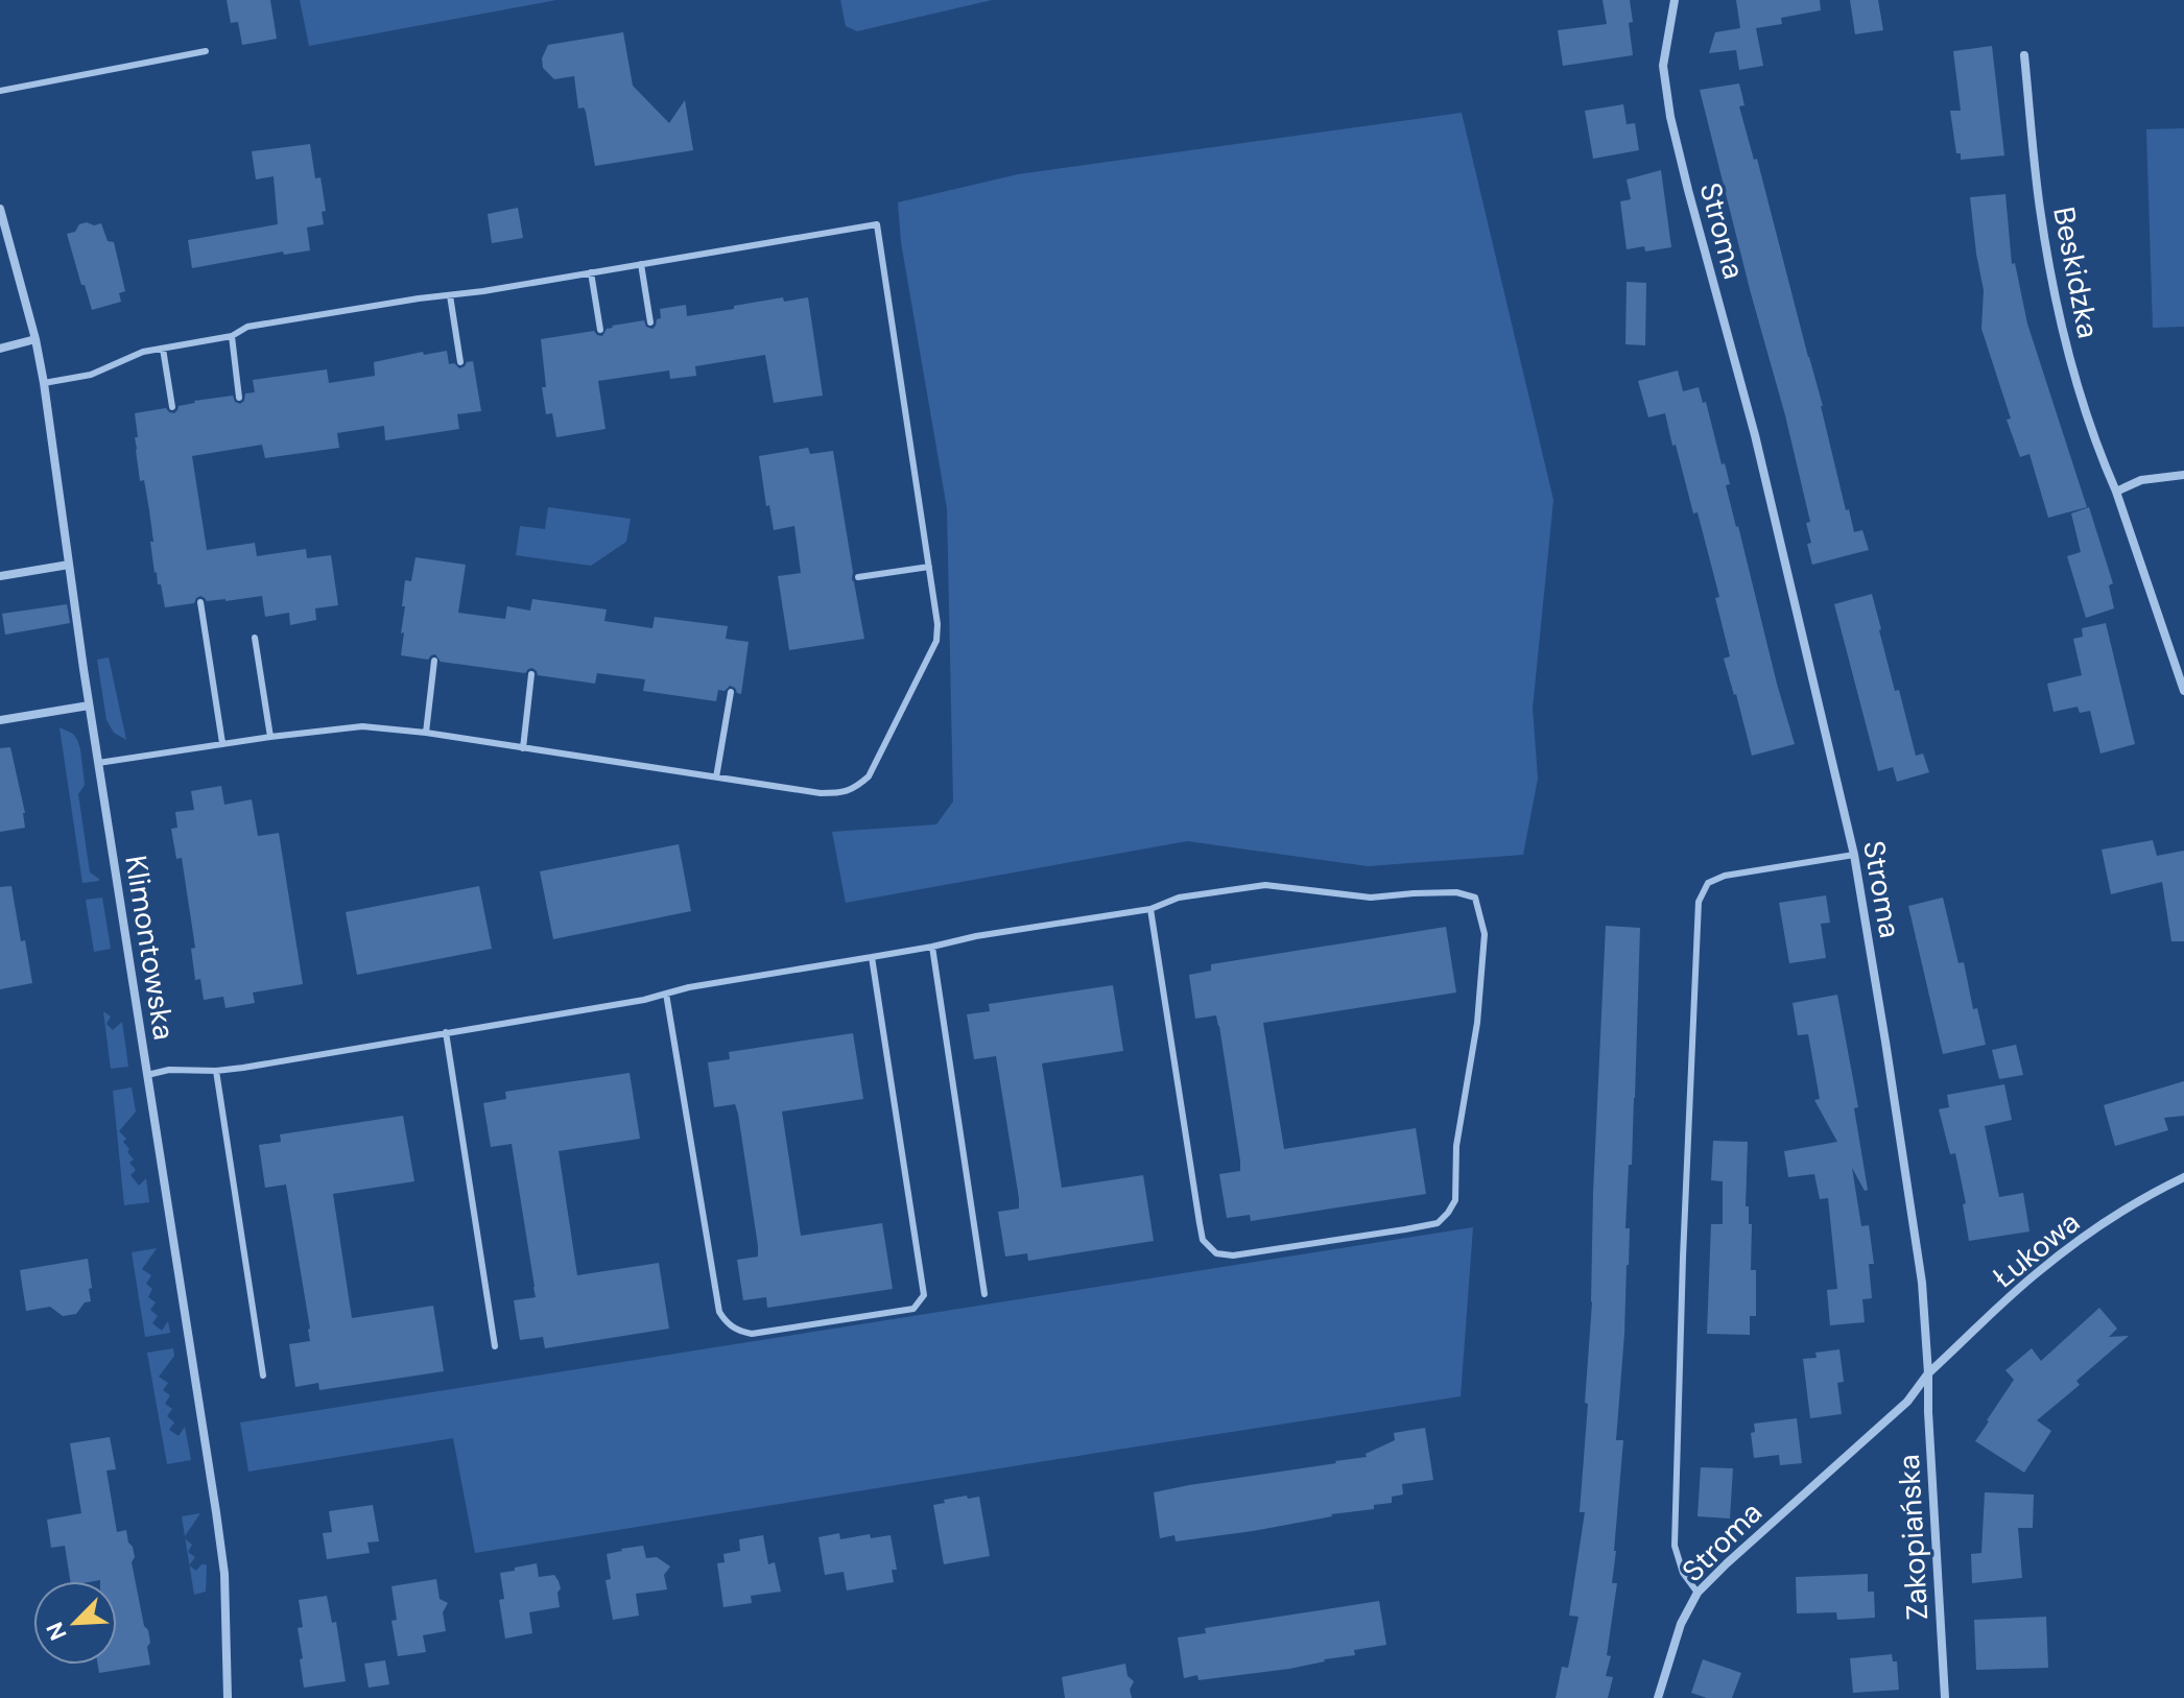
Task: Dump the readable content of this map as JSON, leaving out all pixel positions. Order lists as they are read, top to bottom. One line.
{"streets":{"street":["Stroma","Beskidzka","Klimontowska","Łukowa","Zakopiańska"]},"crossings":[["Stroma","Łukowa"],["Stroma","Zakopiańska"],["Łukowa","Zakopiańska"]],"north":"bottom left"}
